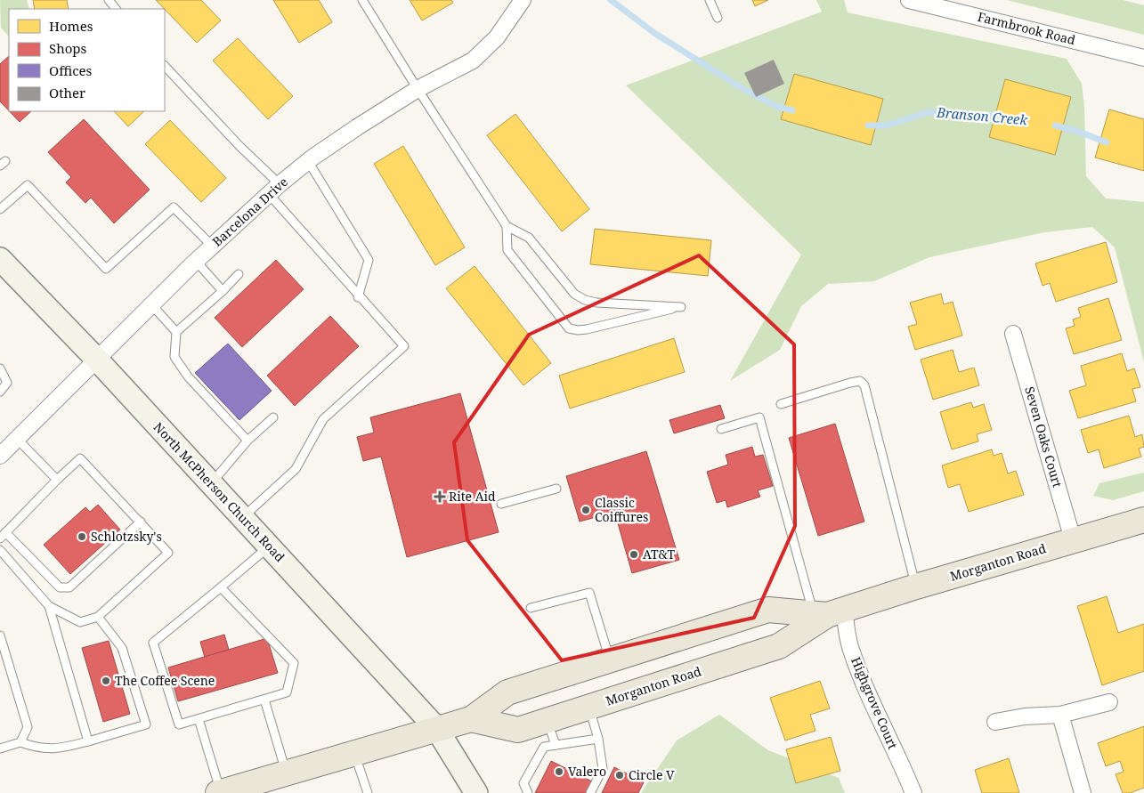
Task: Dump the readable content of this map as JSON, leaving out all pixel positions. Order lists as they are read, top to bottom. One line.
{"streets":{"main road":["North McPherson Church Road","Morganton Road"],"street":["Farmbrook Road","Barcelona Drive","Seven Oaks Court","Highgrove Court"]},"crossings":[["Barcelona Drive","North McPherson Church Road"],["Seven Oaks Court","Morganton Road"],["North McPherson Church Road","Morganton Road"],["Morganton Road","Highgrove Court"]],"water":["Branson Creek"],"places":{"health":["Rite Aid"],"other":["Classic Coiffures","Schlotzsky's","AT&T","The Coffee Scene","Valero","Circle V"]},"legend":["Homes","Shops","Offices","Other"]}
